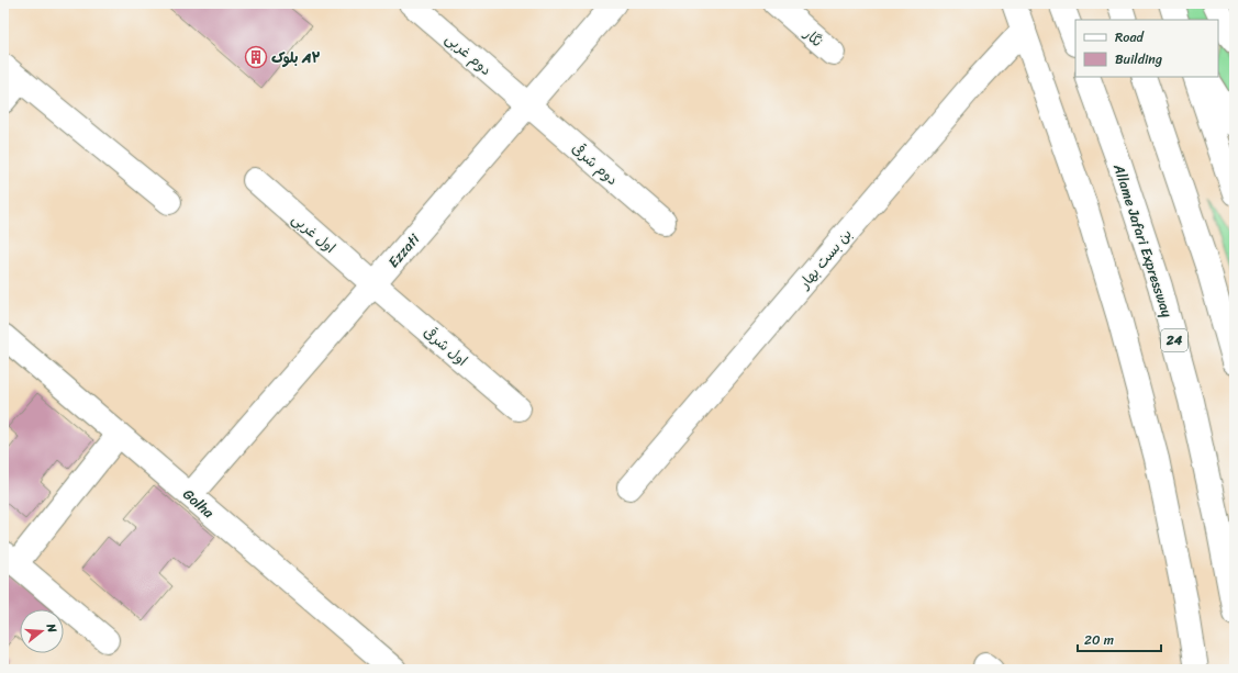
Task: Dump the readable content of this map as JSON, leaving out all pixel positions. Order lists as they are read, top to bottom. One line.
{"streets":{"main road":["نگار","دوم غربی","دوم شرقی","اول غربی","Allame Jafari Expressway","Ezzati","بن بست بهار","24","اول شرقی","Golha"]},"crossings":[["دوم غربی","دوم شرقی"],["دوم غربی","Ezzati"],["دوم شرقی","Ezzati"],["اول غربی","Ezzati"],["اول غربی","اول شرقی"],["Ezzati","اول شرقی"],["Ezzati","Golha"]],"places":{"building":["بلوک A۲"]},"legend":["Road","Building"],"scale_bar":"20 m","north":"right"}
